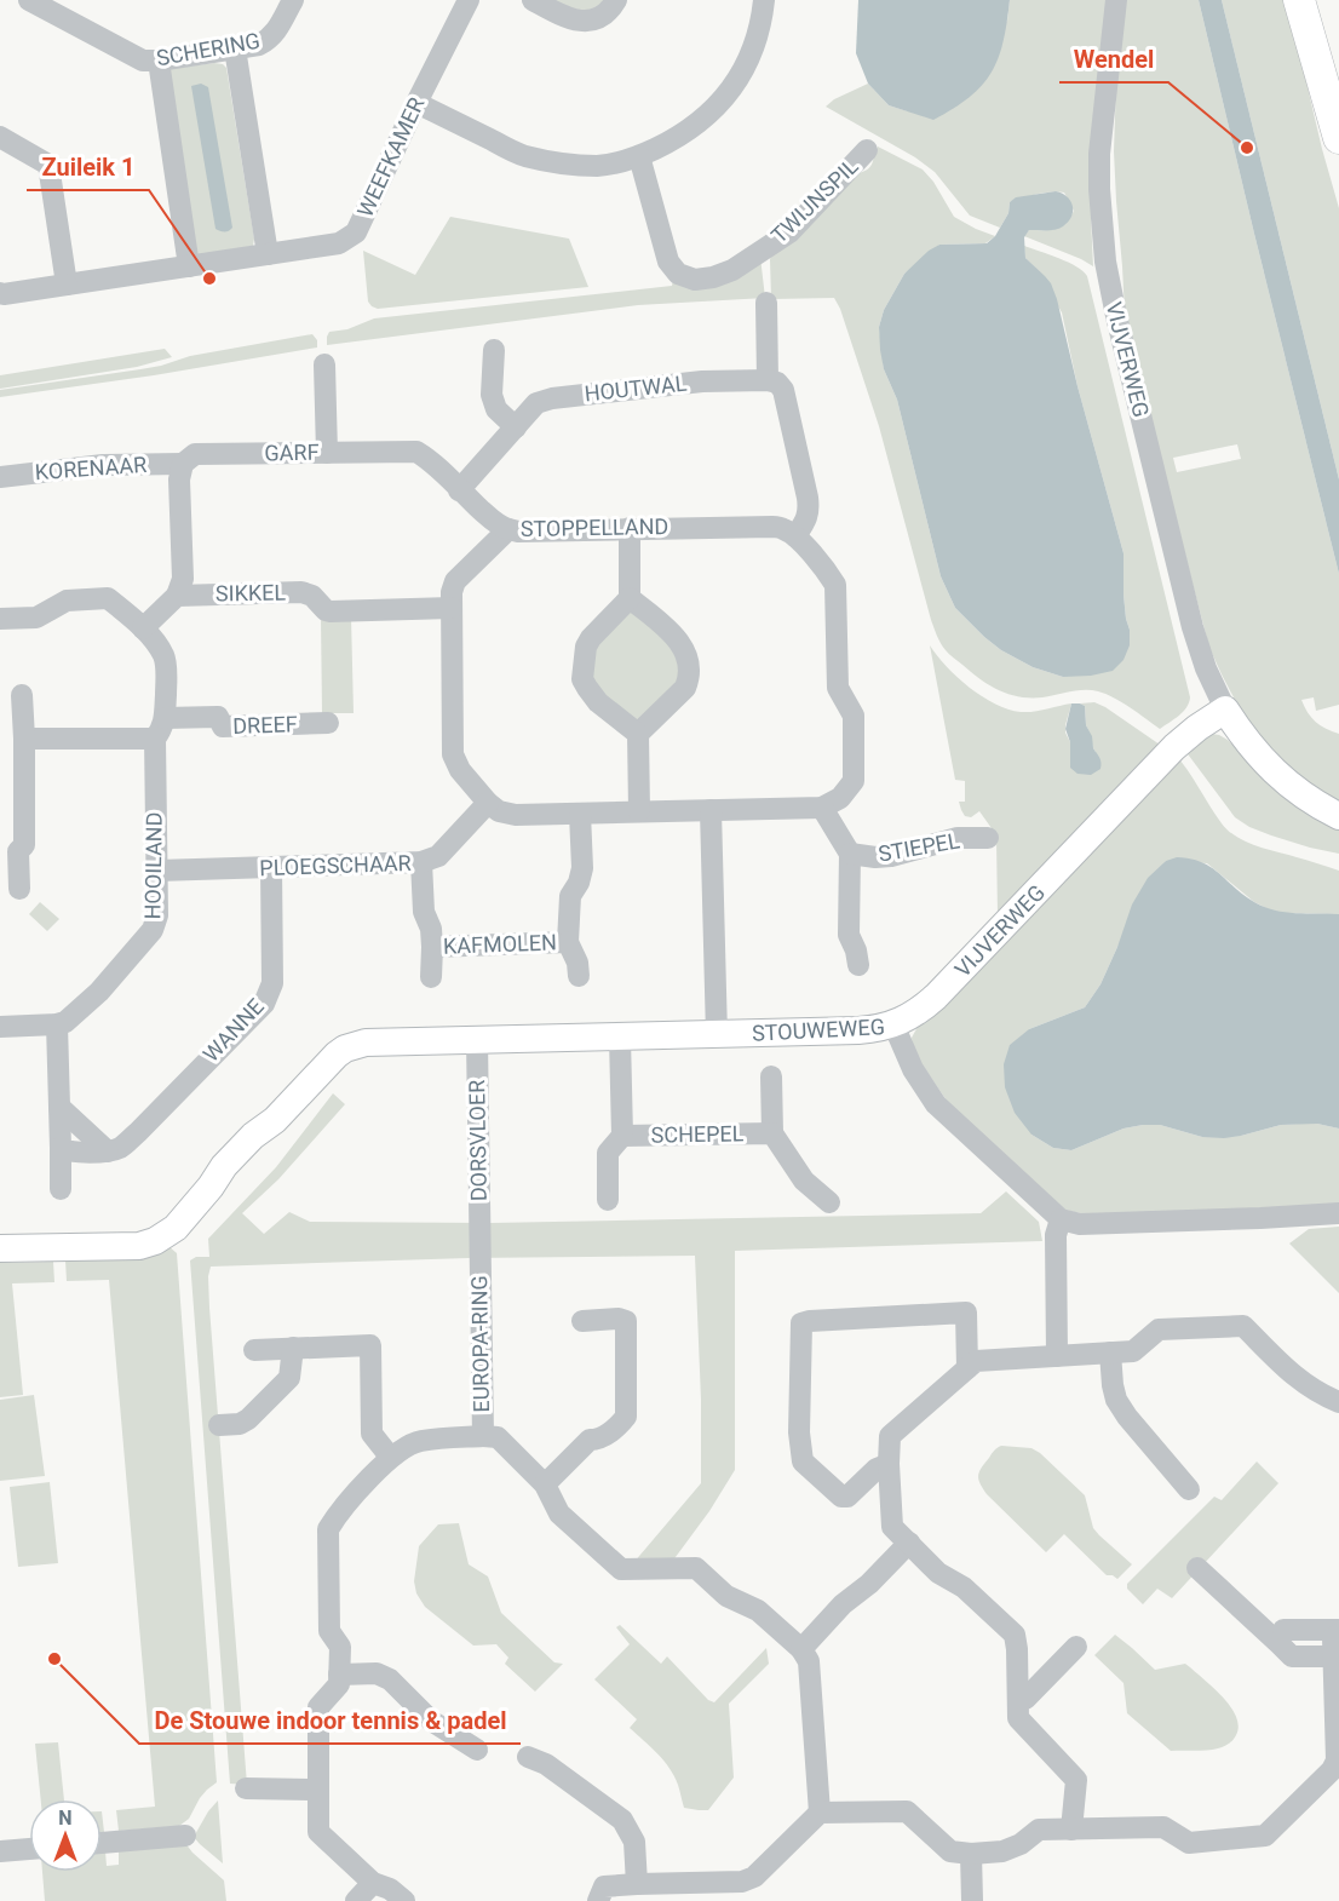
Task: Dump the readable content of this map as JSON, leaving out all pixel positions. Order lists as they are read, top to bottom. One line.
{"streets":{"main road":["VIJVERWEG","STOUWEWEG"],"street":["SCHERING","WEEFKAMER","TWIJNSPIL","HOUTWAL","GARF","KORENAAR","STOPPELLAND","SIKKEL","DREEF","STIEPEL","HOOILAND","PLOEGSCHAAR","KAFMOLEN","WANNE","SCHEPEL","DORSVLOER","EUROPA-RING"]},"crossings":[["VIJVERWEG","STOUWEWEG"],["HOUTWAL","GARF"],["GARF","KORENAAR"],["GARF","STOPPELLAND"],["STOPPELLAND","SIKKEL"],["STOPPELLAND","STIEPEL"],["STOPPELLAND","PLOEGSCHAAR"],["STOPPELLAND","KAFMOLEN"],["DREEF","HOOILAND"],["HOOILAND","PLOEGSCHAAR"],["PLOEGSCHAAR","KAFMOLEN"],["PLOEGSCHAAR","WANNE"],["STOUWEWEG","SCHEPEL"],["STOUWEWEG","DORSVLOER"],["DORSVLOER","EUROPA-RING"]],"places":["Wendel","Zuileik 1","De Stouwe indoor tennis & padel"],"north":"top"}
